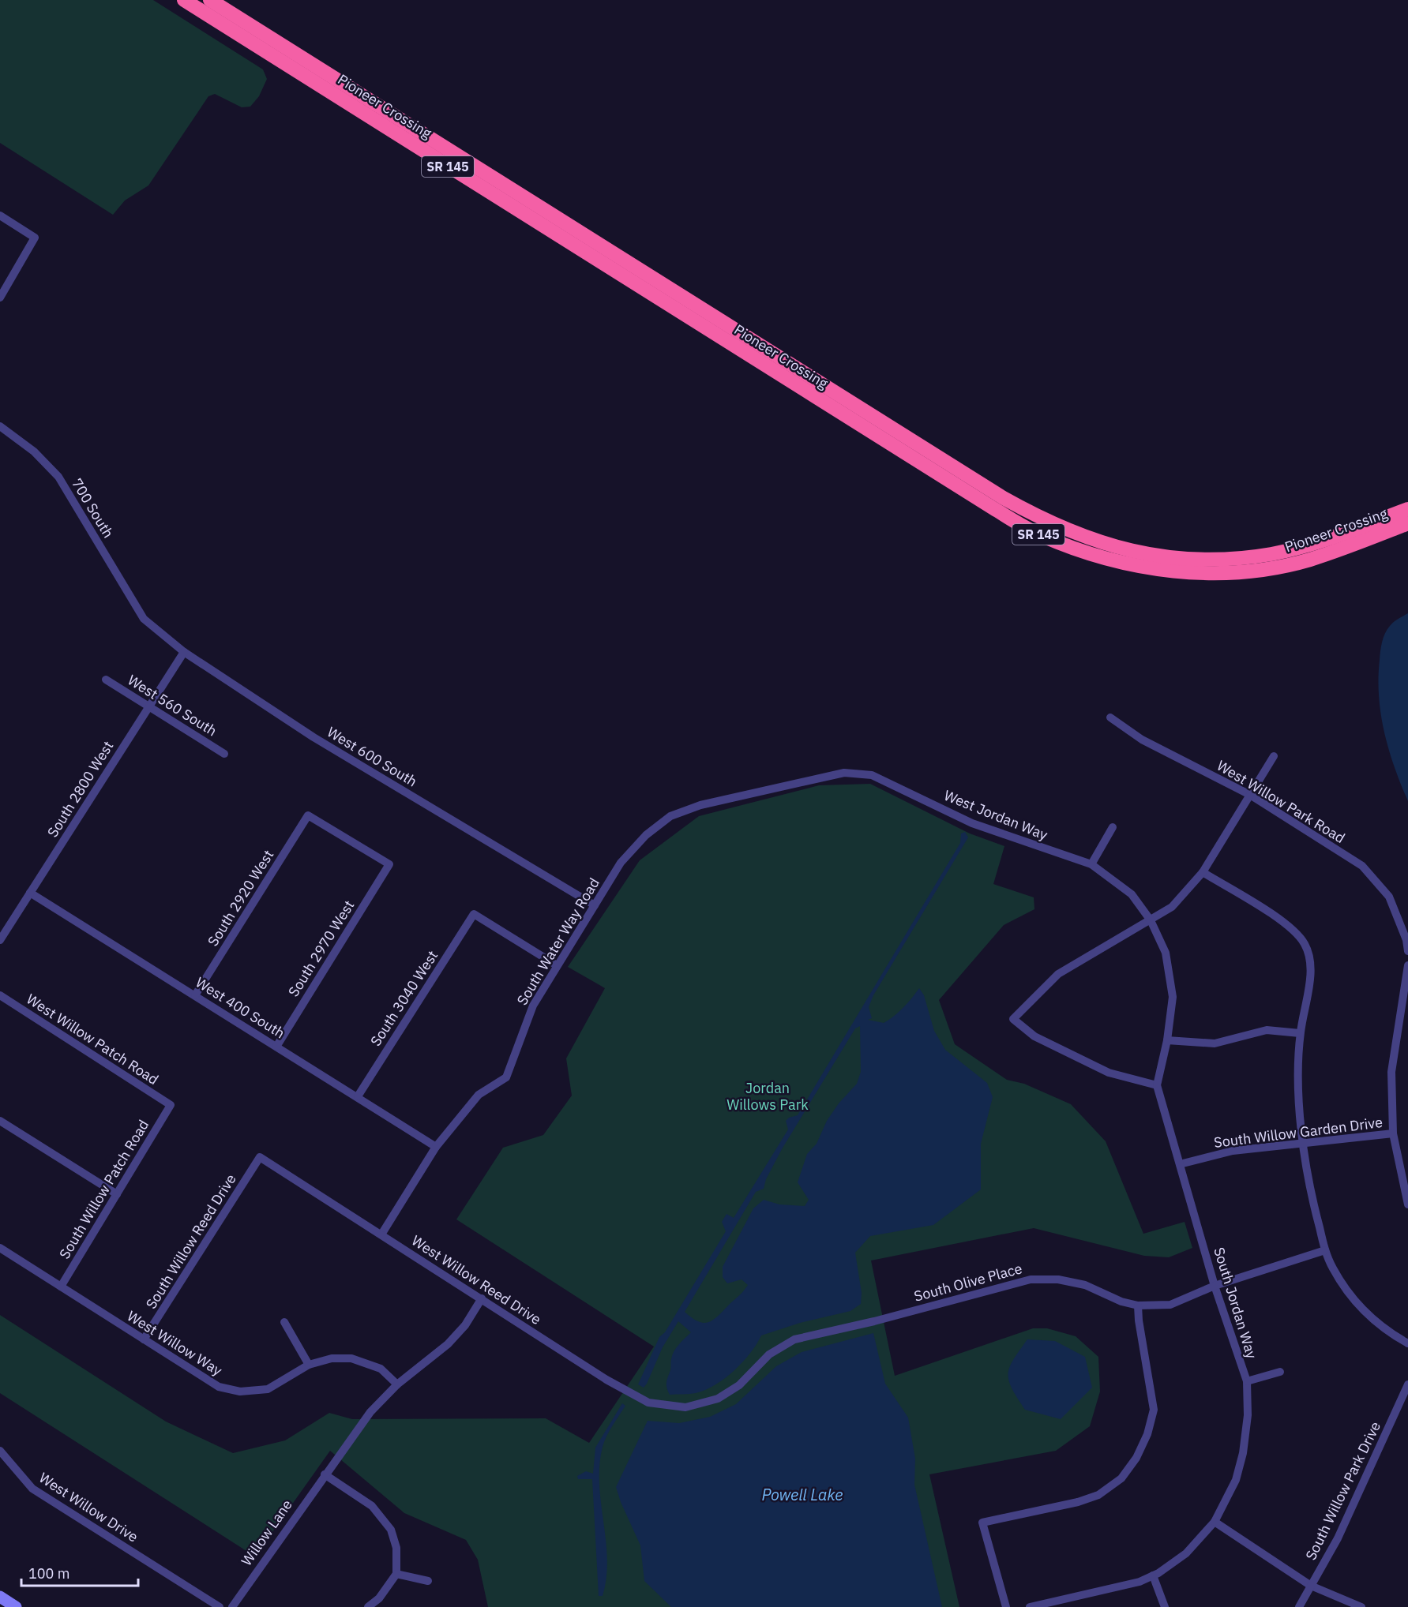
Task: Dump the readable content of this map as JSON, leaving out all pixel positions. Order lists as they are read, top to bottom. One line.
{"streets":{"highway":["Pioneer Crossing","SR 145"],"street":["700 South","West 560 South","West 600 South","South 2800 West","West Willow Park Road","West Jordan Way","South 2920 West","South Water Way Road","South 2970 West","South 3040 West","West 400 South","West Willow Patch Road","South Willow Garden Drive","South Willow Patch Road","South Willow Reed Drive","West Willow Reed Drive","South Olive Place","South Jordan Way","West Willow Way","South Willow Park Drive","West Willow Drive","Willow Lane"]},"crossings":[["700 South","West 600 South"],["West 560 South","South 2800 West"],["West 600 South","South 2800 West"],["West 600 South","South Water Way Road"],["South 2800 West","West 400 South"],["West Jordan Way","South Water Way Road"],["West Jordan Way","South Jordan Way"],["South 2920 West","South 2970 West"],["South 2920 West","West 400 South"],["South Water Way Road","South 3040 West"],["South Water Way Road","West 400 South"],["South Water Way Road","West Willow Reed Drive"],["South 2970 West","West 400 South"],["South 3040 West","West 400 South"],["West Willow Patch Road","South Willow Patch Road"],["South Willow Garden Drive","South Jordan Way"],["South Willow Patch Road","West Willow Way"],["South Willow Reed Drive","West Willow Reed Drive"],["South Willow Reed Drive","West Willow Way"],["West Willow Reed Drive","South Olive Place"],["West Willow Reed Drive","Willow Lane"],["South Olive Place","South Jordan Way"],["West Willow Way","Willow Lane"]],"water":["Powell Lake"],"parks":["Jordan Willows Park"],"scale_bar":"100 m"}
